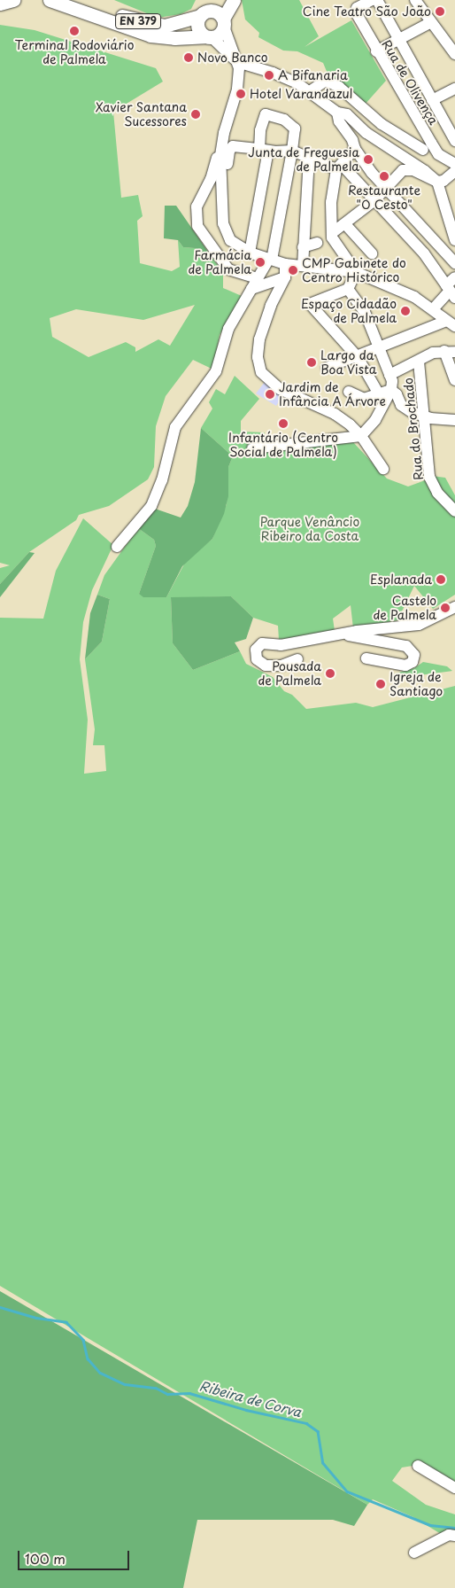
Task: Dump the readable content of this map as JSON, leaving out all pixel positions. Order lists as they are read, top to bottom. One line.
{"streets":{"main road":["EN 379"],"street":["Rua de Olivença","Rua do Brochado"]},"water":["Ribeira de Corva"],"parks":["Parque Venâncio Ribeiro da Costa"],"places":["Cine Teatro São João","Terminal Rodoviário de Palmela","Novo Banco","A Bifanaria","Hotel Varandazul","Xavier Santana Sucessores","Junta de Freguesia de Palmela","Restaurante \"O Cesto\"","Farmácia de Palmela","CMP Gabinete do Centro Histórico","Espaço Cidadão de Palmela","Largo da Boa Vista","Jardim de Infância A Árvore","Infantário (Centro Social de Palmela)","Esplanada","Castelo de Palmela","Pousada de Palmela","Igreja de Santiago"],"scale_bar":"100 m"}
